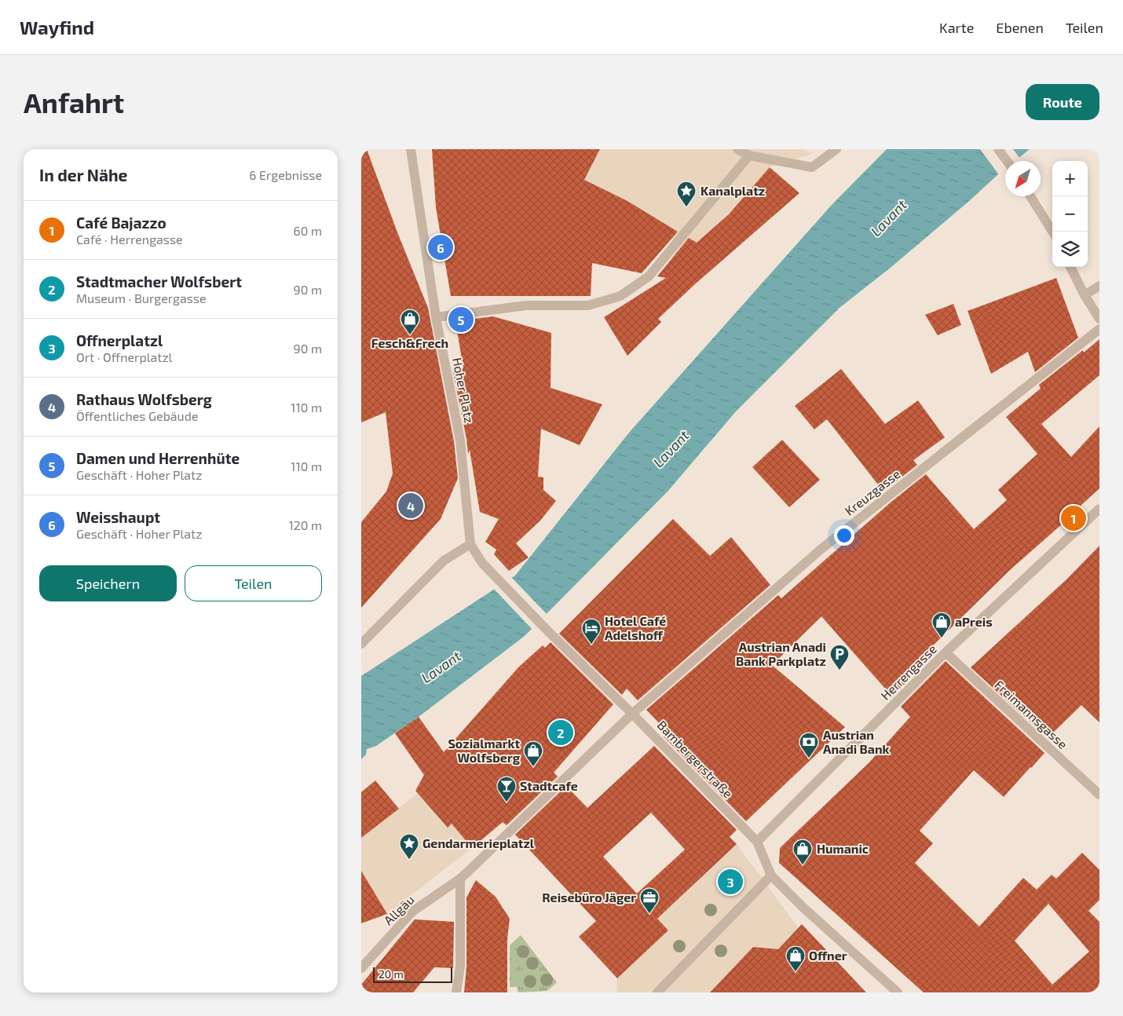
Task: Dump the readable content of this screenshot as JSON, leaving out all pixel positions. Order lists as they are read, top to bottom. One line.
{"streets":{"street":["Hoher Platz","Kreuzgasse","Herrengasse","Freimannsgasse","Bambergerstraße","Allgäu"]},"crossings":[["Hoher Platz","Bambergerstraße"],["Kreuzgasse","Bambergerstraße"],["Kreuzgasse","Allgäu"],["Herrengasse","Freimannsgasse"],["Herrengasse","Bambergerstraße"]],"water":["Lavant"],"places":{"place":["Kanalplatz","Gendarmerieplatzl"],"shop":["Fesch&Frech","aPreis","Sozialmarkt Wolfsberg","Humanic","Offner"],"hotel":["Hotel Café Adelshoff"],"parking":["Austrian Anadi Bank Parkplatz"],"bank":["Austrian Anadi Bank"],"bar":["Stadtcafe"],"office":["Reisebüro Jäger"]},"scale_bar":"20 m","north":"bottom left","page":{"header":"Wayfind","nav":["Karte","Ebenen","Teilen"],"buttons":["Route",["Speichern","Teilen"]],"title":"Anfahrt","heading":["In der Nähe","6 Ergebnisse"],"map_buttons":["+","−"],"list":[{"mark":"1","name":"Café Bajazzo","note":"Café · Herrengasse","value":"60 m"},{"mark":"2","name":"Stadtmacher Wolfsbert","note":"Museum · Burgergasse","value":"90 m"},{"mark":"3","name":"Offnerplatzl","note":"Ort · Offnerplatzl","value":"90 m"},{"mark":"4","name":"Rathaus Wolfsberg","note":"Öffentliches Gebäude","value":"110 m"},{"mark":"5","name":"Damen und Herrenhüte","note":"Geschäft · Hoher Platz","value":"110 m"},{"mark":"6","name":"Weisshaupt","note":"Geschäft · Hoher Platz","value":"120 m"}],"pins":["6","5","4","1","2","3"],"scale":"20 m"}}
